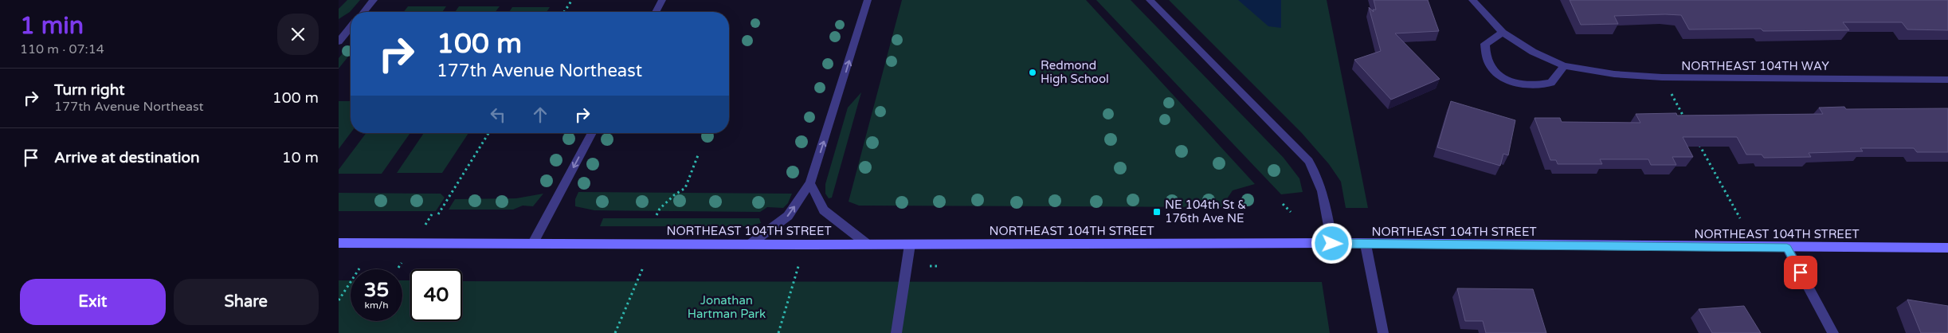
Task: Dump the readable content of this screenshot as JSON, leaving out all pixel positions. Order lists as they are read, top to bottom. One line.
{"streets":{"street":["NORTHEAST 104TH WAY","NORTHEAST 104TH STREET"]},"parks":["Jonathan Hartman Park"],"places":{"other":["Redmond High School"],"transit":["NE 104th St & 176th Ave NE"]},"page":{"heading":["1 min","110 m · 07:14"],"turn":["100 m","177th Avenue Northeast"],"list":[{"name":"Turn right","note":"177th Avenue Northeast","value":"100 m"},{"name":"Arrive at destination","value":"10 m"}],"speed":"35 km/h","limit":"40","buttons":["Exit","Share"]}}
